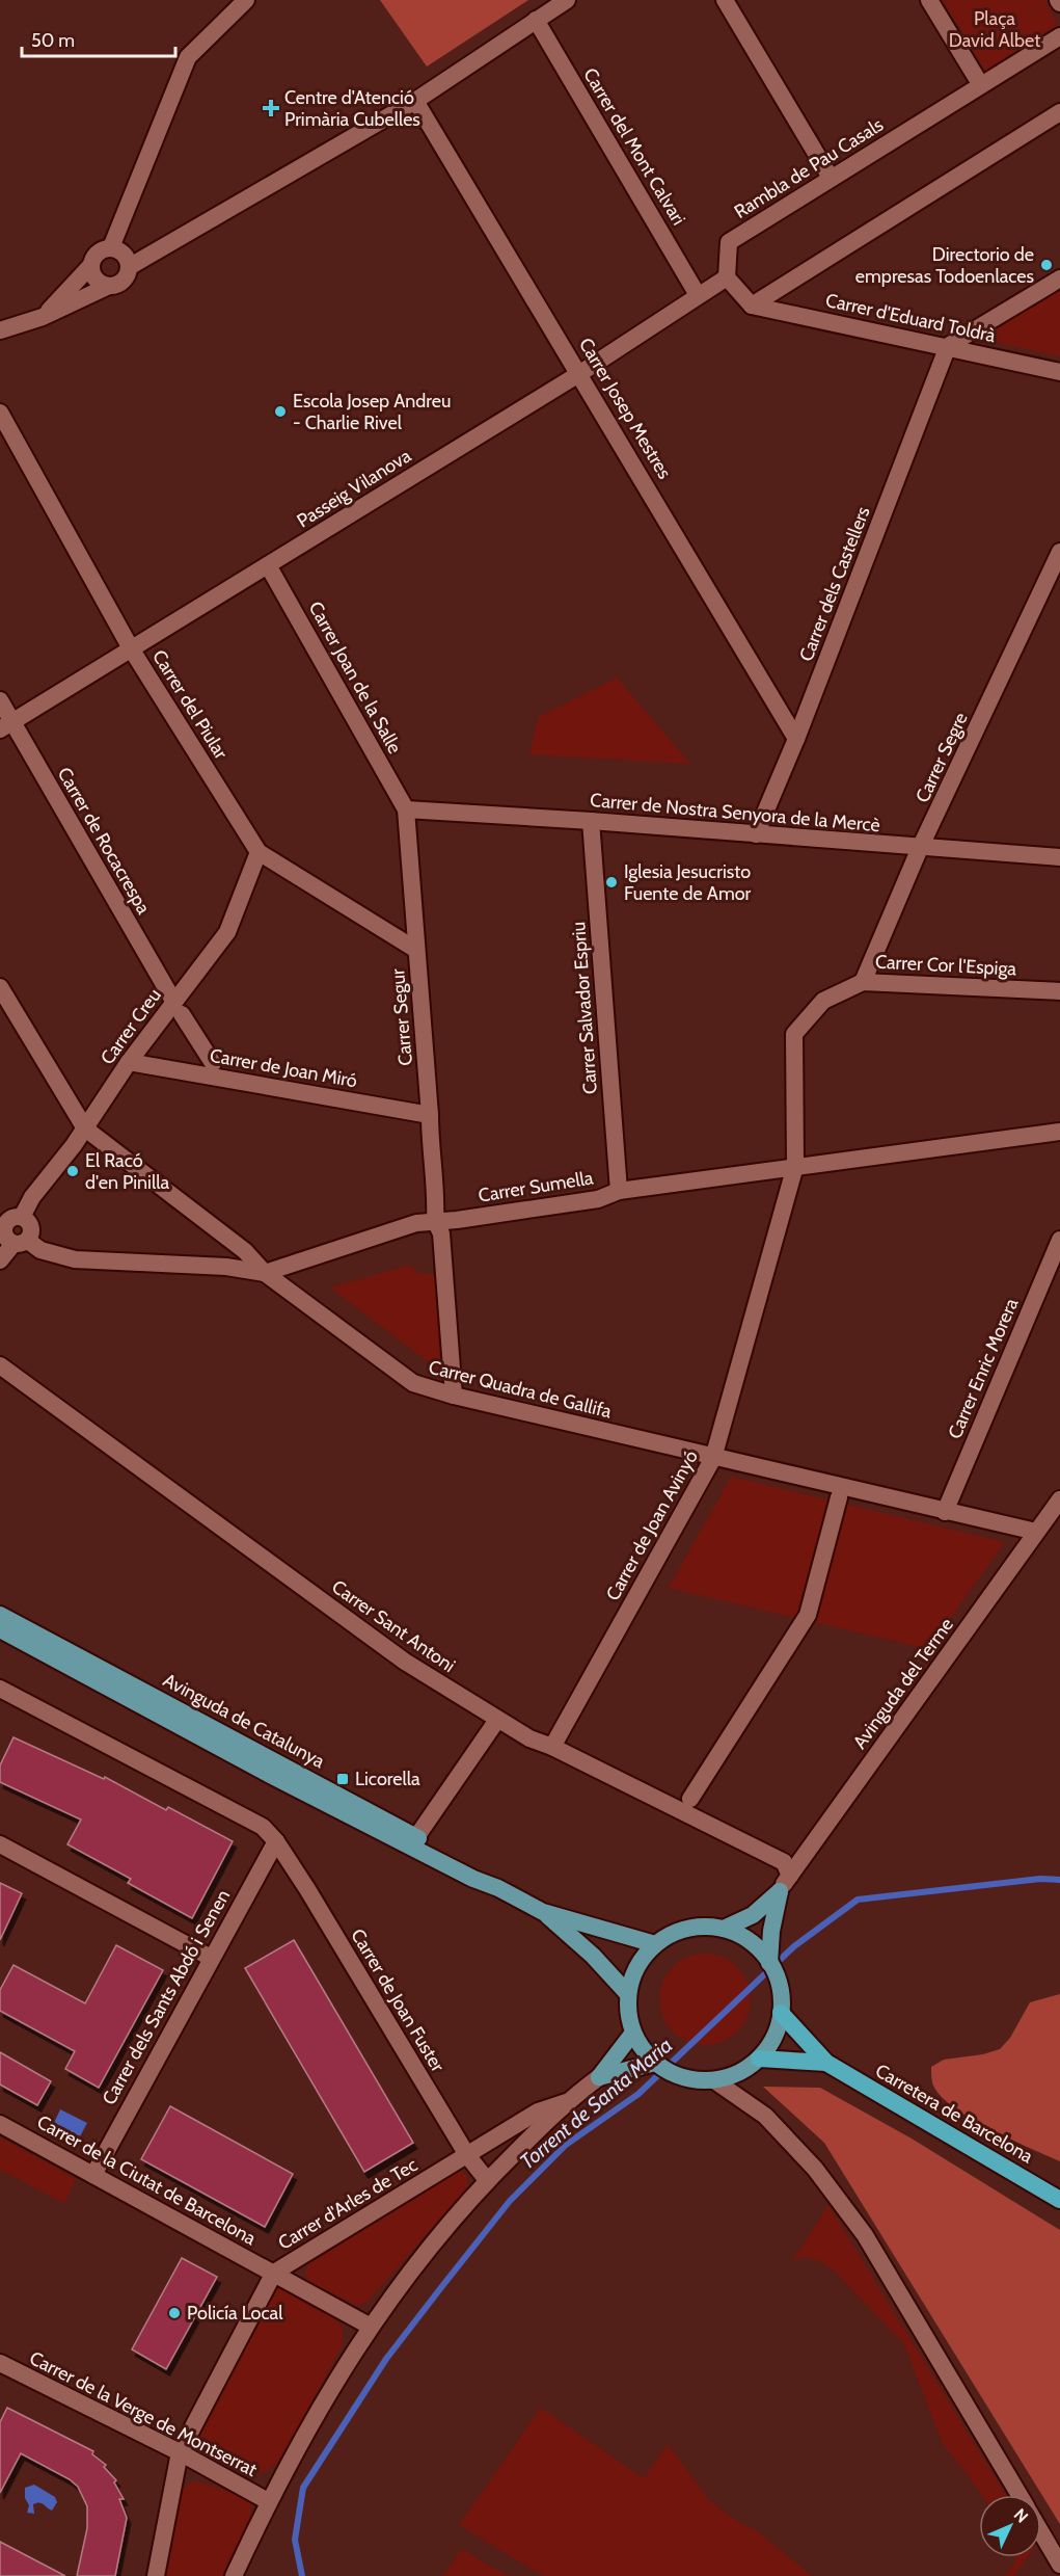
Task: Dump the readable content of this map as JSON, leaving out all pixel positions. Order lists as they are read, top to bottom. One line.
{"streets":{"highway":["Carretera de Barcelona"],"main road":["Avinguda de Catalunya"],"street":["Carrer del Mont Calvari","Rambla de Pau Casals","Carrer d'Eduard Toldrà","Carrer Josep Mestres","Passeig Vilanova","Carrer dels Castellers","Carrer Joan de la Salle","Carrer del Piular","Carrer Segre","Carrer de Nostra Senyora de la Mercè","Carrer de Rocacrespa","Carrer Cor l'Espiga","Carrer Salvador Espriu","Carrer Segur","Carrer Creu","Carrer de Joan Miró","Carrer Sumella","Carrer Enric Morera","Carrer Quadra de Gallifa","Carrer de Joan Avinyó","Carrer Sant Antoni","Avinguda del Terme","Carrer dels Sants Abdó i Senen","Carrer de Joan Fuster","Carrer de la Ciutat de Barcelona","Carrer d'Arles de Tec","Carrer de la Verge de Montserrat"]},"crossings":[["Carrer del Mont Calvari","Passeig Vilanova"],["Rambla de Pau Casals","Passeig Vilanova"],["Carrer d'Eduard Toldrà","Carrer dels Castellers"],["Carrer Josep Mestres","Passeig Vilanova"],["Carrer Josep Mestres","Carrer dels Castellers"],["Passeig Vilanova","Carrer Joan de la Salle"],["Passeig Vilanova","Carrer del Piular"],["Passeig Vilanova","Carrer de Rocacrespa"],["Carrer dels Castellers","Carrer de Nostra Senyora de la Mercè"],["Carrer Joan de la Salle","Carrer de Nostra Senyora de la Mercè"],["Carrer Joan de la Salle","Carrer Segur"],["Carrer del Piular","Carrer Segur"],["Carrer del Piular","Carrer Creu"],["Carrer Segre","Carrer de Nostra Senyora de la Mercè"],["Carrer Segre","Carrer Cor l'Espiga"],["Carrer de Nostra Senyora de la Mercè","Carrer Salvador Espriu"],["Carrer de Nostra Senyora de la Mercè","Carrer Segur"],["Carrer de Rocacrespa","Carrer Creu"],["Carrer Cor l'Espiga","Carrer Sumella"],["Carrer Cor l'Espiga","Carrer de Joan Avinyó"],["Carrer Salvador Espriu","Carrer Sumella"],["Carrer Segur","Carrer de Joan Miró"],["Carrer Segur","Carrer Sumella"],["Carrer Segur","Carrer Quadra de Gallifa"],["Carrer Creu","Carrer de Joan Miró"],["Carrer Creu","Carrer Sumella"],["Carrer Creu","Carrer Quadra de Gallifa"],["Carrer Sumella","Carrer Quadra de Gallifa"],["Carrer Sumella","Carrer de Joan Avinyó"],["Carrer Enric Morera","Carrer Quadra de Gallifa"],["Carrer Quadra de Gallifa","Carrer de Joan Avinyó"],["Carrer Quadra de Gallifa","Avinguda del Terme"],["Carrer de Joan Avinyó","Carrer Sant Antoni"],["Carrer Sant Antoni","Avinguda del Terme"],["Carrer dels Sants Abdó i Senen","Carrer de Joan Fuster"],["Carrer dels Sants Abdó i Senen","Carrer de la Ciutat de Barcelona"],["Carrer de Joan Fuster","Carrer d'Arles de Tec"],["Carrer de la Ciutat de Barcelona","Carrer d'Arles de Tec"],["Carrer d'Arles de Tec","Carrer de la Verge de Montserrat"]],"water":["Torrent de Santa Maria"],"parks":["Plaça David Albet"],"places":{"health":["Centre d'Atenció Primària Cubelles"],"other":["Directorio de empresas Todoenlaces","Escola Josep Andreu - Charlie Rivel","Iglesia Jesucristo Fuente de Amor","El Racó d'en Pinilla","Policía Local"],"transit":["Licorella"]},"scale_bar":"50 m","north":"top right"}
